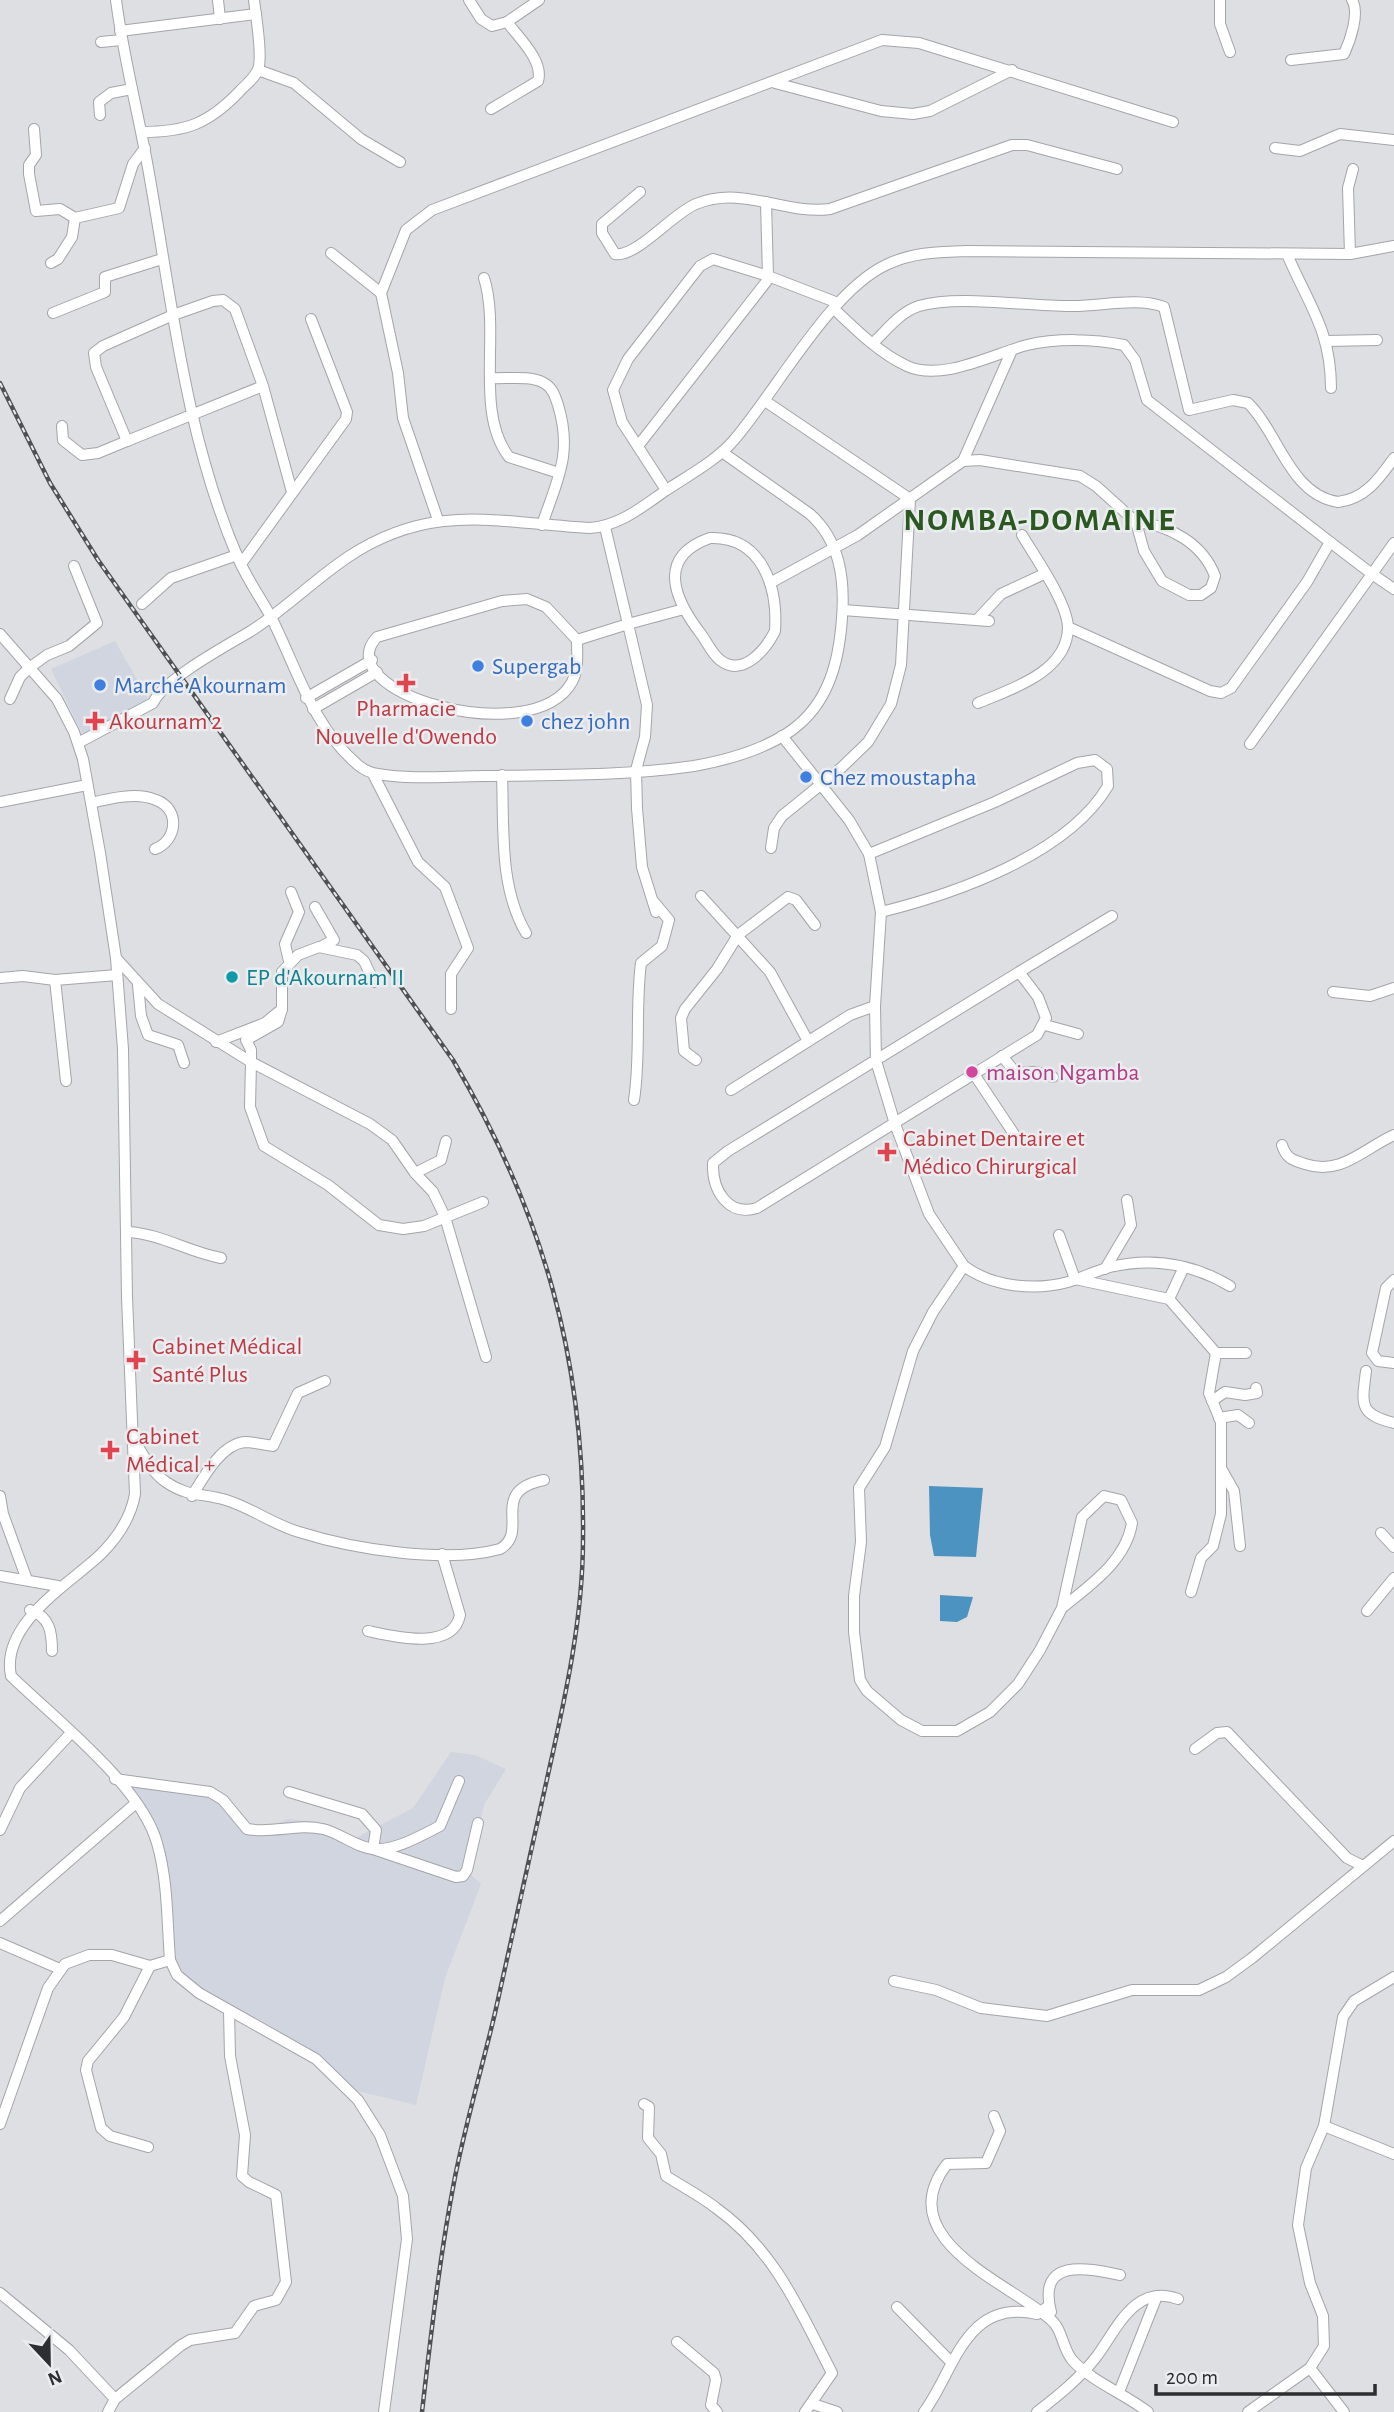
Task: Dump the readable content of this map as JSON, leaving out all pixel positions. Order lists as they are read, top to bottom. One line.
{"districts":["NOMBA-DOMAINE"],"places":{"other":["Supergab","Marché Akournam","chez john","Chez moustapha","EP d'Akournam II","maison Ngamba"],"health":["Pharmacie Nouvelle d'Owendo","Akournam 2","Cabinet Dentaire et Médico Chirurgical","Cabinet Médical Santé Plus","Cabinet Médical +"]},"scale_bar":"200 m","north":"bottom"}
